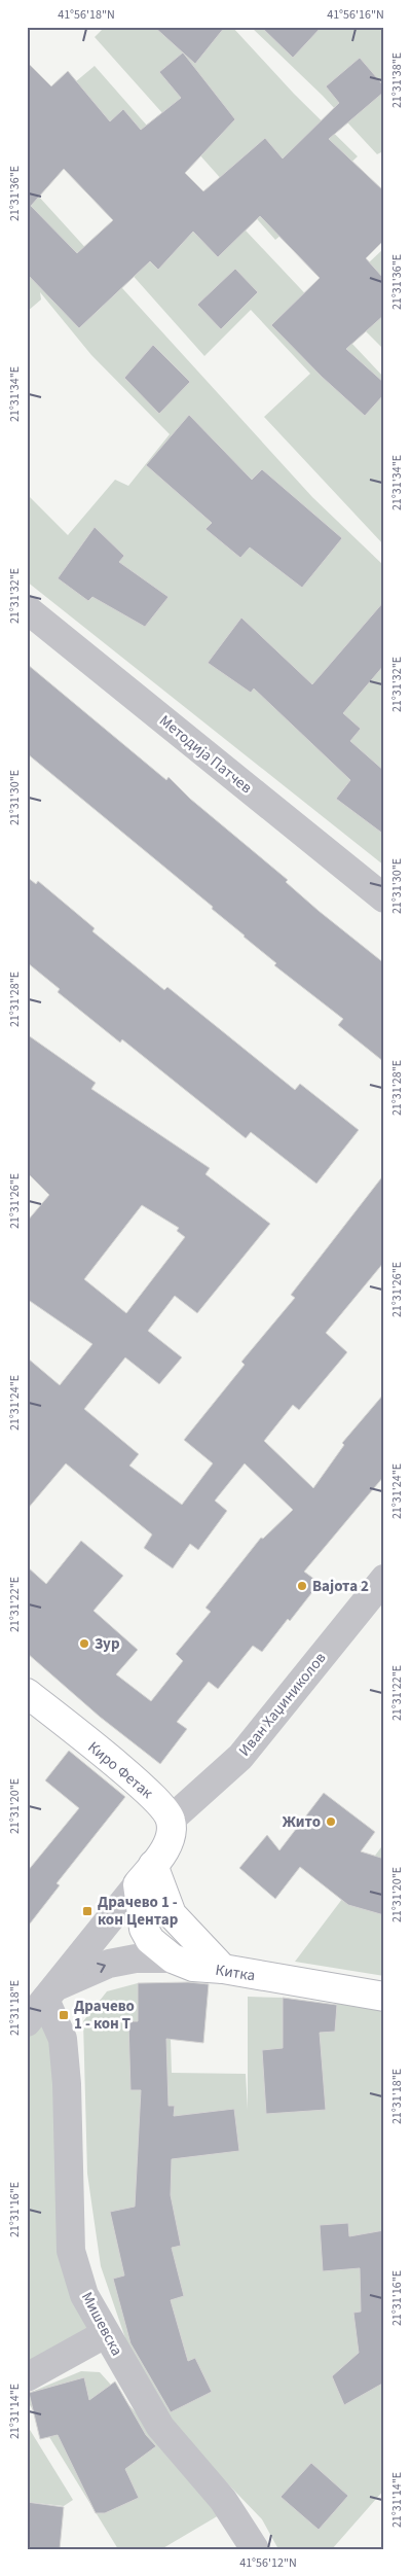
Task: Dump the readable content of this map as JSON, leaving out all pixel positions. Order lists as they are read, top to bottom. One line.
{"streets":{"main road":["Киро Фетак","Китка"],"street":["Методија Патчев","Иван Хаџиниколов","Мишевска"]},"crossings":[["Иван Хаџиниколов","Киро Фетак"]],"places":{"other":["Вајота 2","Зур","Жито"],"transit":["Драчево 1 - кон Центар","Драчево 1 - кон T"]},"coordinates":["41°56'18\"N","41°56'16\"N","21°31'38\"E","21°31'36\"E","21°31'34\"E","21°31'32\"E","21°31'30\"E","21°31'28\"E","21°31'26\"E","21°31'24\"E","21°31'22\"E","21°31'20\"E","21°31'18\"E","21°31'16\"E","21°31'14\"E","41°56'12\"N"]}
